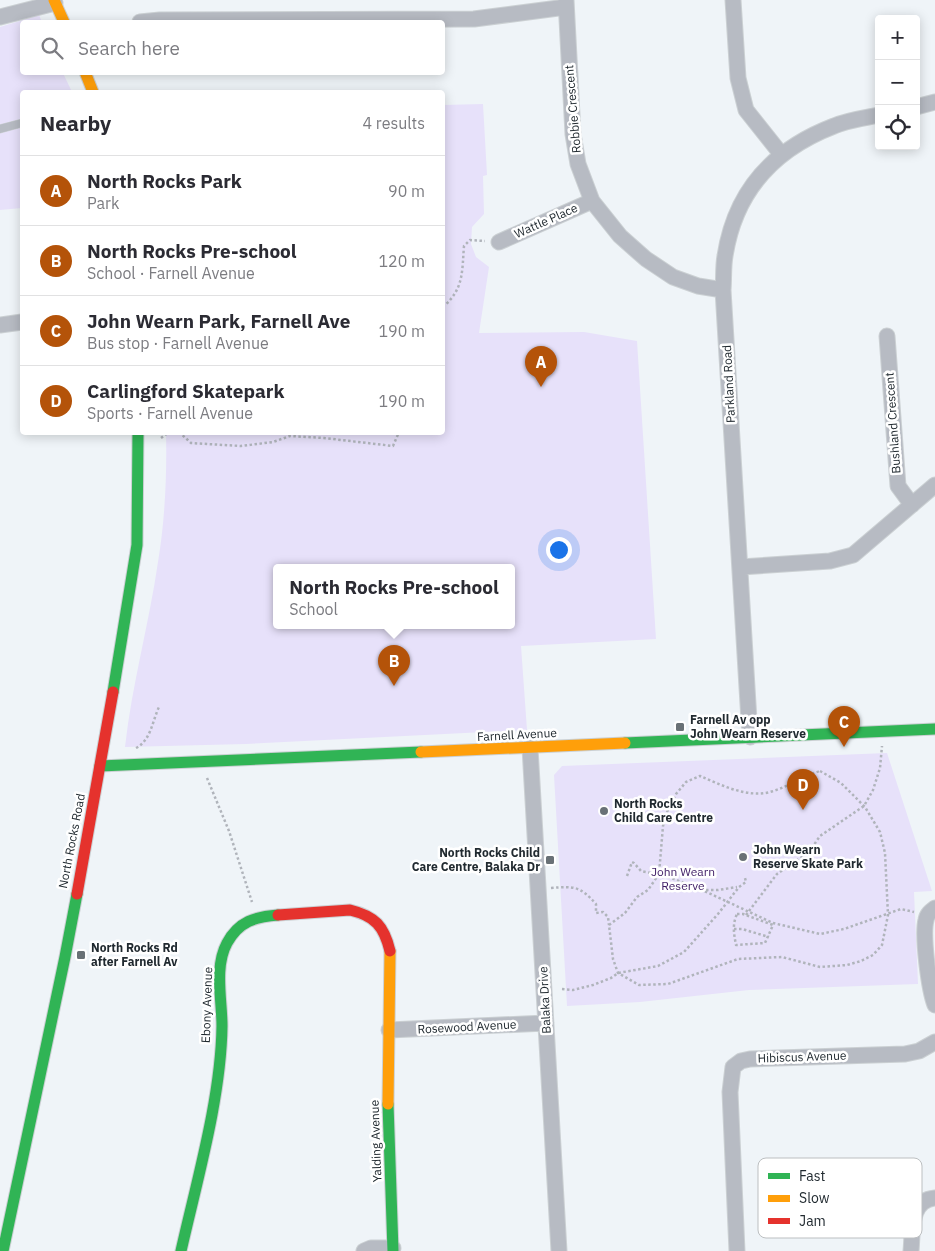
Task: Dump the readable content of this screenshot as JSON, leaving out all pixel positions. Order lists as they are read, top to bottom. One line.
{"streets":{"street":["Robbie Crescent","Wattle Place","Parkland Road","Bushland Crescent","Farnell Avenue","North Rocks Road","Balaka Drive","Ebony Avenue","Rosewood Avenue","Hibiscus Avenue","Yalding Avenue"]},"crossings":[["Robbie Crescent","Wattle Place"],["Robbie Crescent","Parkland Road"],["Parkland Road","Farnell Avenue"],["Farnell Avenue","North Rocks Road"],["Farnell Avenue","Balaka Drive"],["Balaka Drive","Rosewood Avenue"],["Ebony Avenue","Rosewood Avenue"],["Ebony Avenue","Yalding Avenue"],["Rosewood Avenue","Yalding Avenue"]],"parks":["John Wearn Reserve"],"places":{"transit":["Farnell Av opp John Wearn Reserve","North Rocks Child Care Centre, Balaka Dr","North Rocks Rd after Farnell Av"],"other":["North Rocks Child Care Centre","John Wearn Reserve Skate Park"]},"legend":["Fast","Slow","Jam"],"page":{"map_buttons":["+","−"],"search":"Search here","heading":["Nearby","4 results"],"list":[{"mark":"A","name":"North Rocks Park","note":"Park","value":"90 m"},{"mark":"B","name":"North Rocks Pre-school","note":"School · Farnell Avenue","value":"120 m"},{"mark":"C","name":"John Wearn Park, Farnell Ave","note":"Bus stop · Farnell Avenue","value":"190 m"},{"mark":"D","name":"Carlingford Skatepark","note":"Sports · Farnell Avenue","value":"190 m"}],"pins":["A","B","C","D"],"popup":["North Rocks Pre-school","School"]}}
